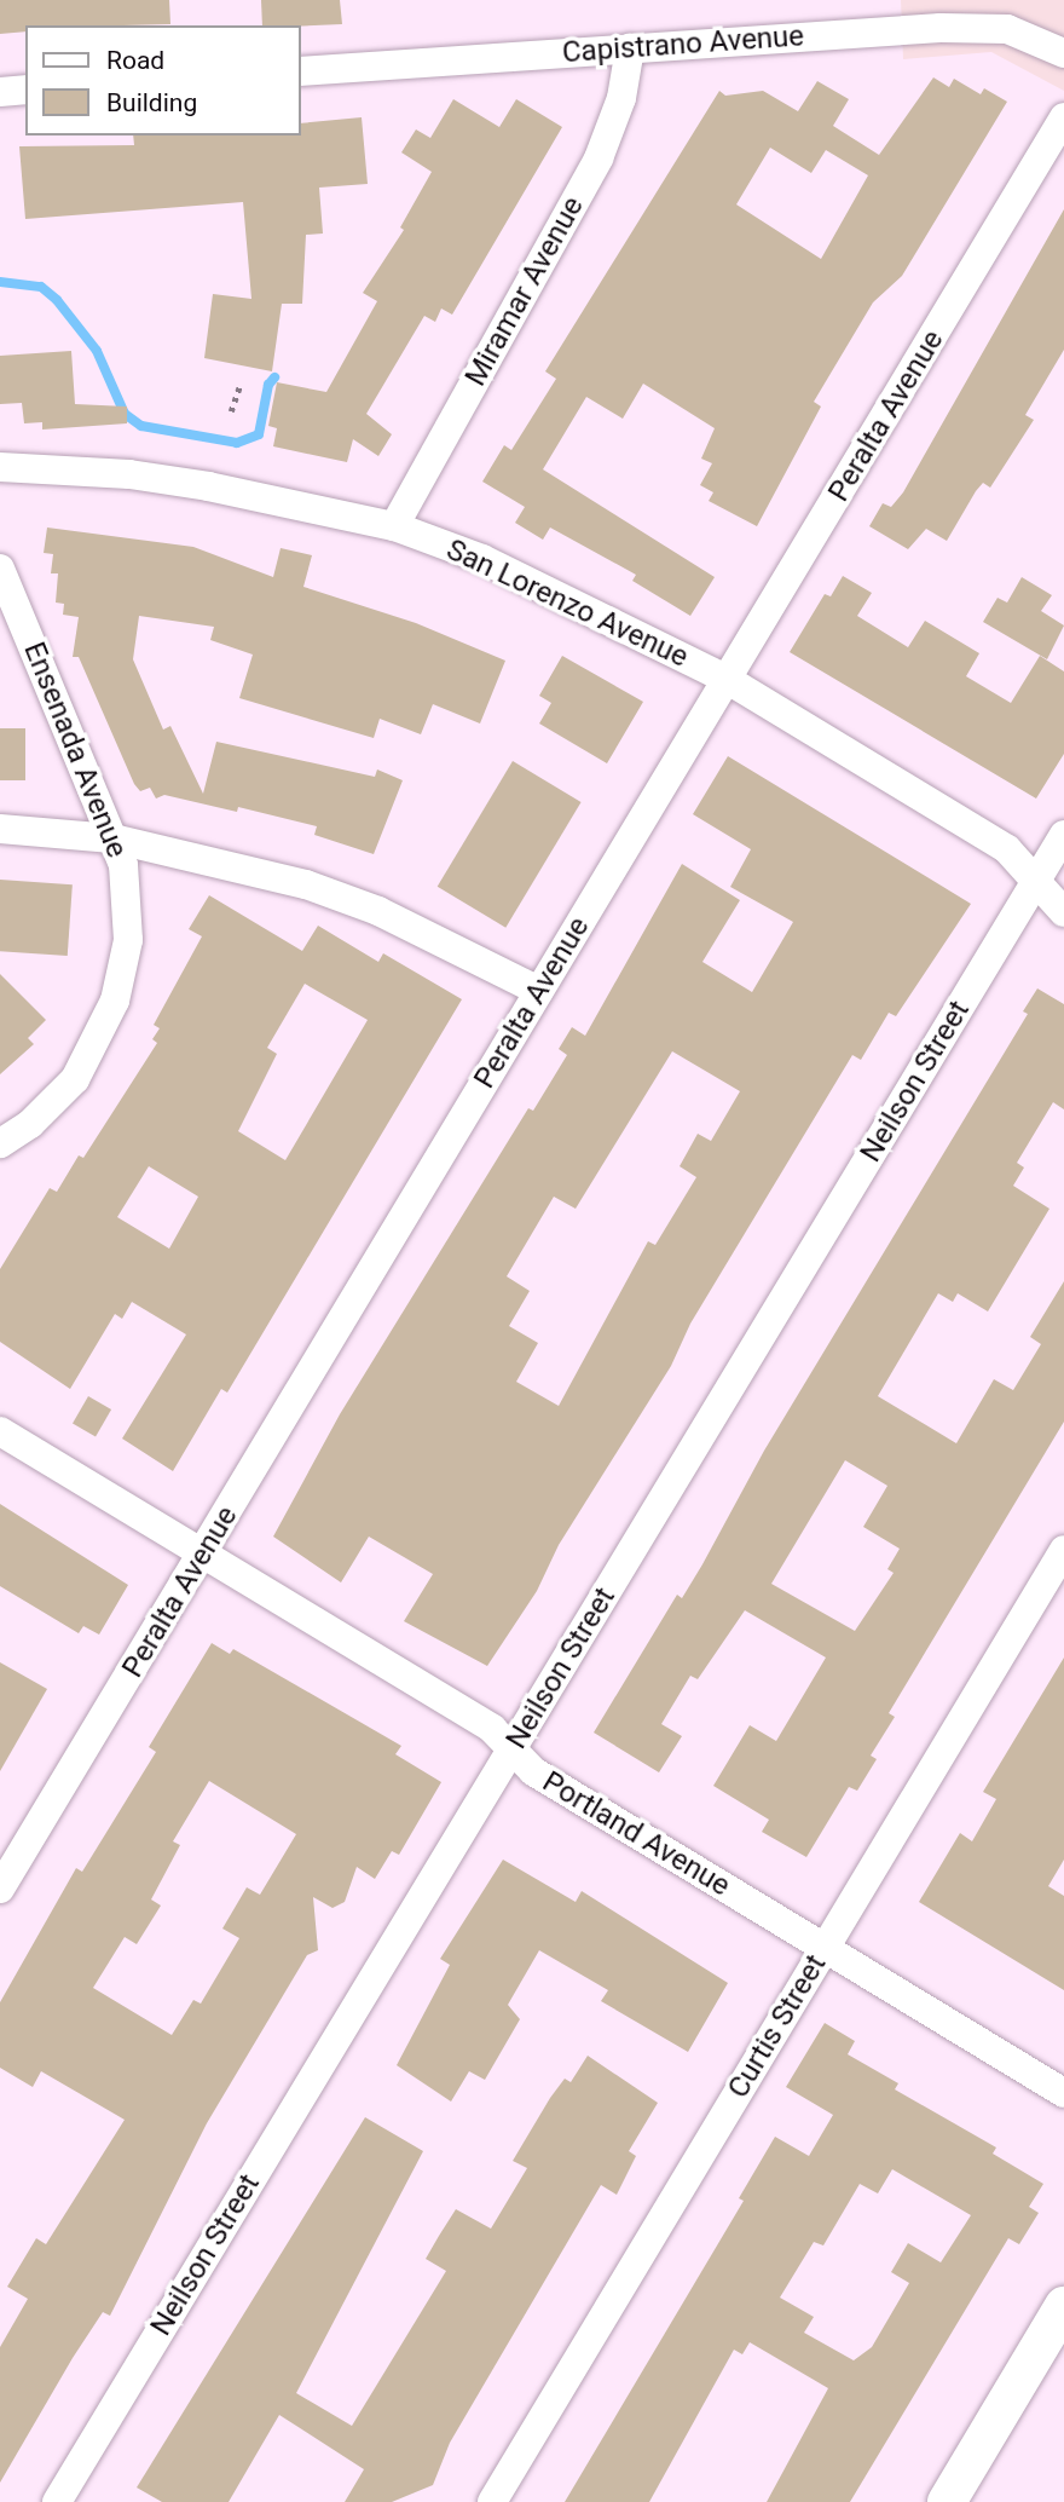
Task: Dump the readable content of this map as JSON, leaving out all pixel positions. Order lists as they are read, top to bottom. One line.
{"streets":{"street":["Capistrano Avenue","Miramar Avenue","Peralta Avenue","San Lorenzo Avenue","Ensenada Avenue","Neilson Street","Portland Avenue","Curtis Street"]},"crossings":[["Capistrano Avenue","Miramar Avenue"],["Miramar Avenue","San Lorenzo Avenue"],["Peralta Avenue","San Lorenzo Avenue"],["Peralta Avenue","Portland Avenue"],["San Lorenzo Avenue","Neilson Street"],["Neilson Street","Portland Avenue"],["Portland Avenue","Curtis Street"]],"legend":["Road","Building"]}
